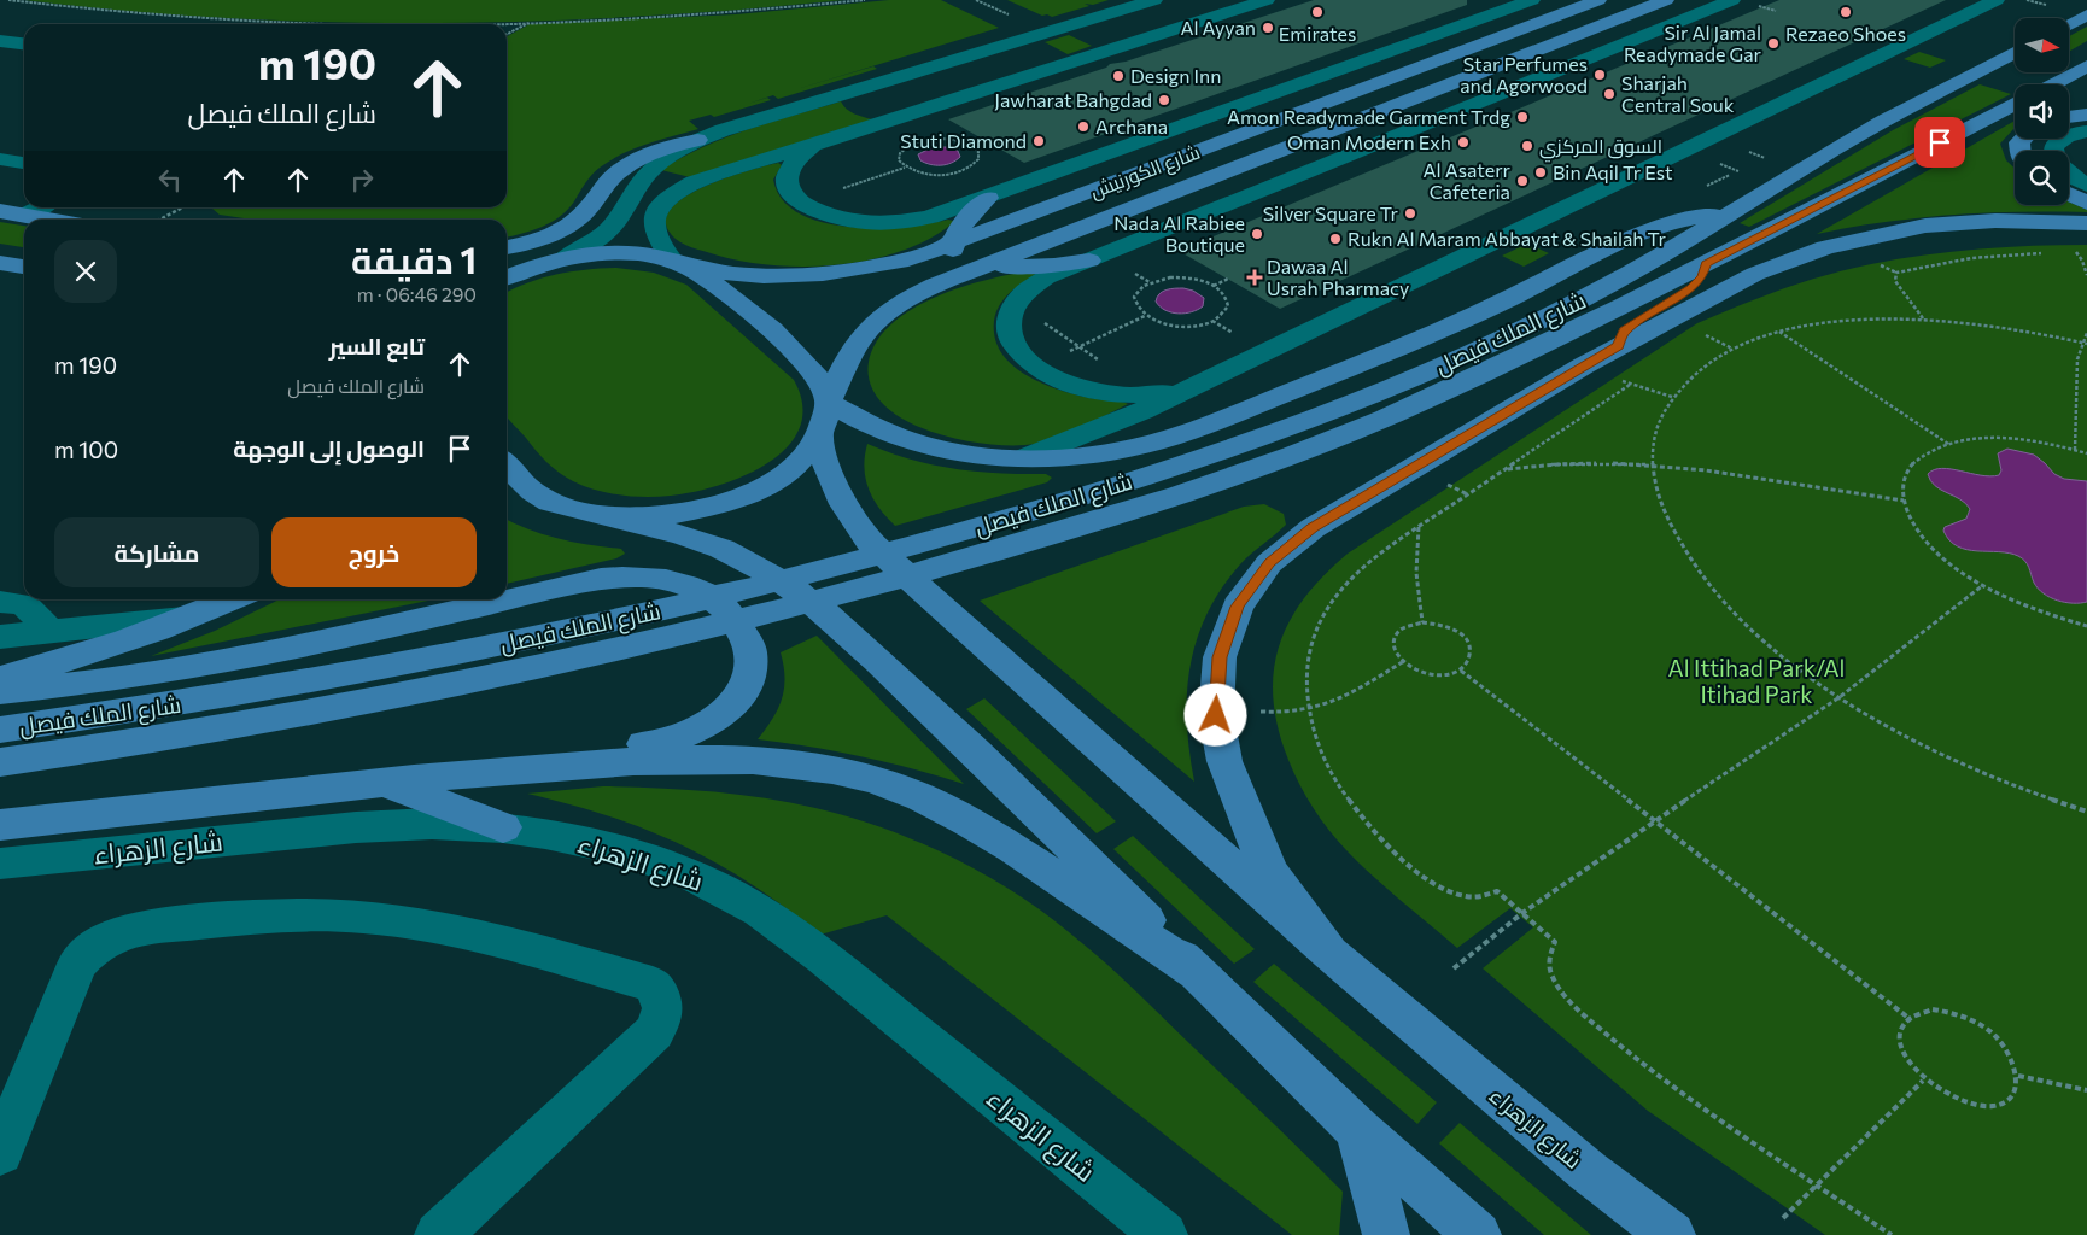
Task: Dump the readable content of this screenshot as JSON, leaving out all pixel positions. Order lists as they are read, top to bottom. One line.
{"streets":{"main road":["شارع الكورنيش","شارع الملك فيصل","شارع الزهراء"]},"crossings":[["شارع الكورنيش","شارع الزهراء"]],"parks":["Al Ittihad Park/Al Itihad Park"],"places":{"other":["Emirates","Rezaeo Shoes","Al Ayyan","Sir Al Jamal Readymade Gar","Star Perfumes and Agorwood","Design Inn","Sharjah Central Souk","Jawharat Bahgdad","Amon Readymade Garment Trdg","Archana","Stuti Diamond","Oman Modern Exh","السوق المركزي","Bin Aqil Tr Est","Al Asaterr Cafeteria","Silver Square Tr","Nada Al Rabiee Boutique","Rukn Al Maram Abbayat & Shailah Tr"],"health":["Dawaa Al Usrah Pharmacy"]},"north":"right","page":{"turn":["190 m","شارع الملك فيصل"],"heading":["1 دقيقة","290 m · 06:46"],"list":[{"name":"تابع السير","note":"شارع الملك فيصل","value":"190 m"},{"name":"الوصول إلى الوجهة","value":"100 m"}],"buttons":["خروج","مشاركة"]}}
